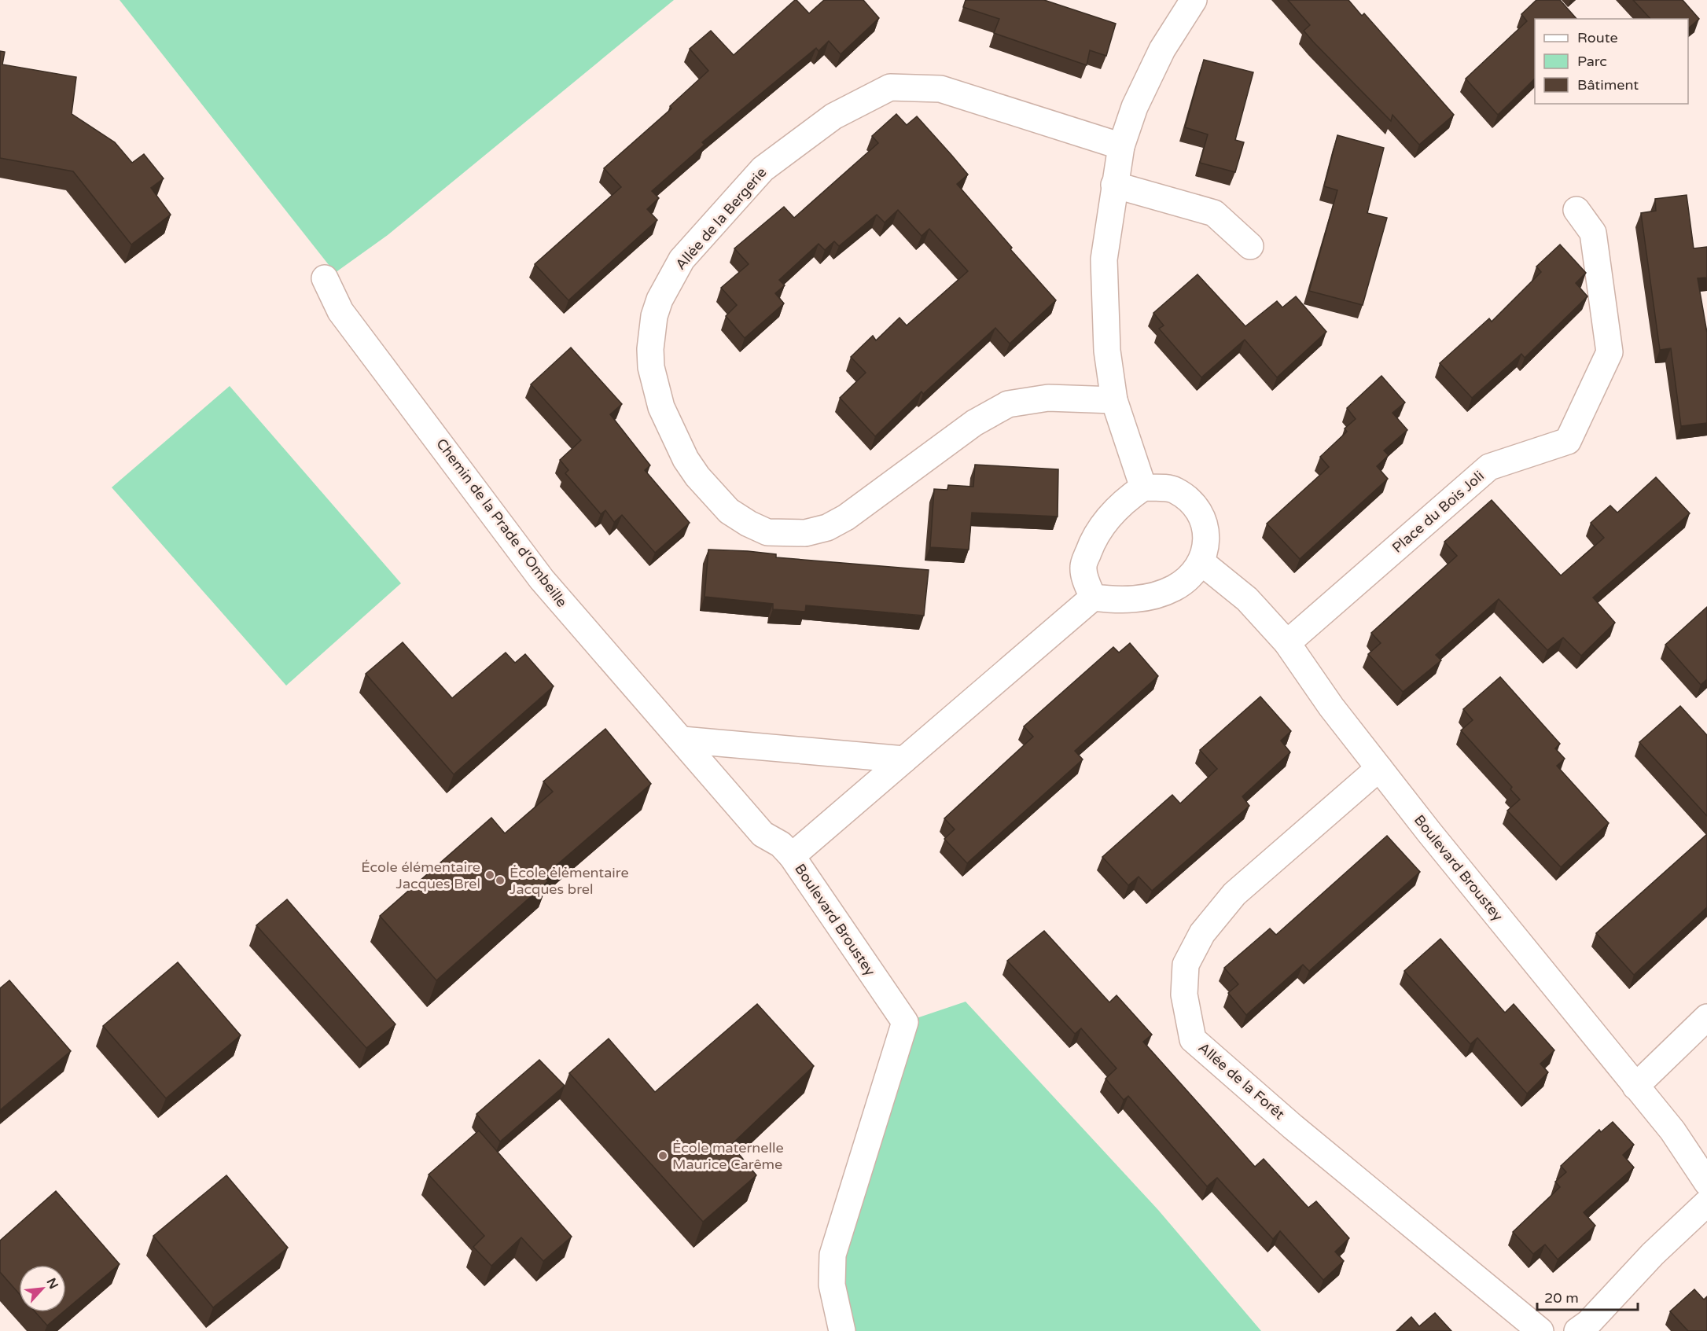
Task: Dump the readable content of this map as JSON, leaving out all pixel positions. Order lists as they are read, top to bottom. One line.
{"streets":{"street":["Allée de la Bergerie","Place du Bois Joli","Chemin de la Prade d'Ombeille","Boulevard Broustey","Allée de la Forêt"]},"crossings":[["Place du Bois Joli","Boulevard Broustey"],["Chemin de la Prade d'Ombeille","Boulevard Broustey"],["Boulevard Broustey","Allée de la Forêt"]],"places":["École élémentaire Jacques Brel","École élémentaire Jacques brel","École maternelle Maurice Carême"],"legend":["Route","Parc","Bâtiment"],"scale_bar":"20 m","north":"top right"}
